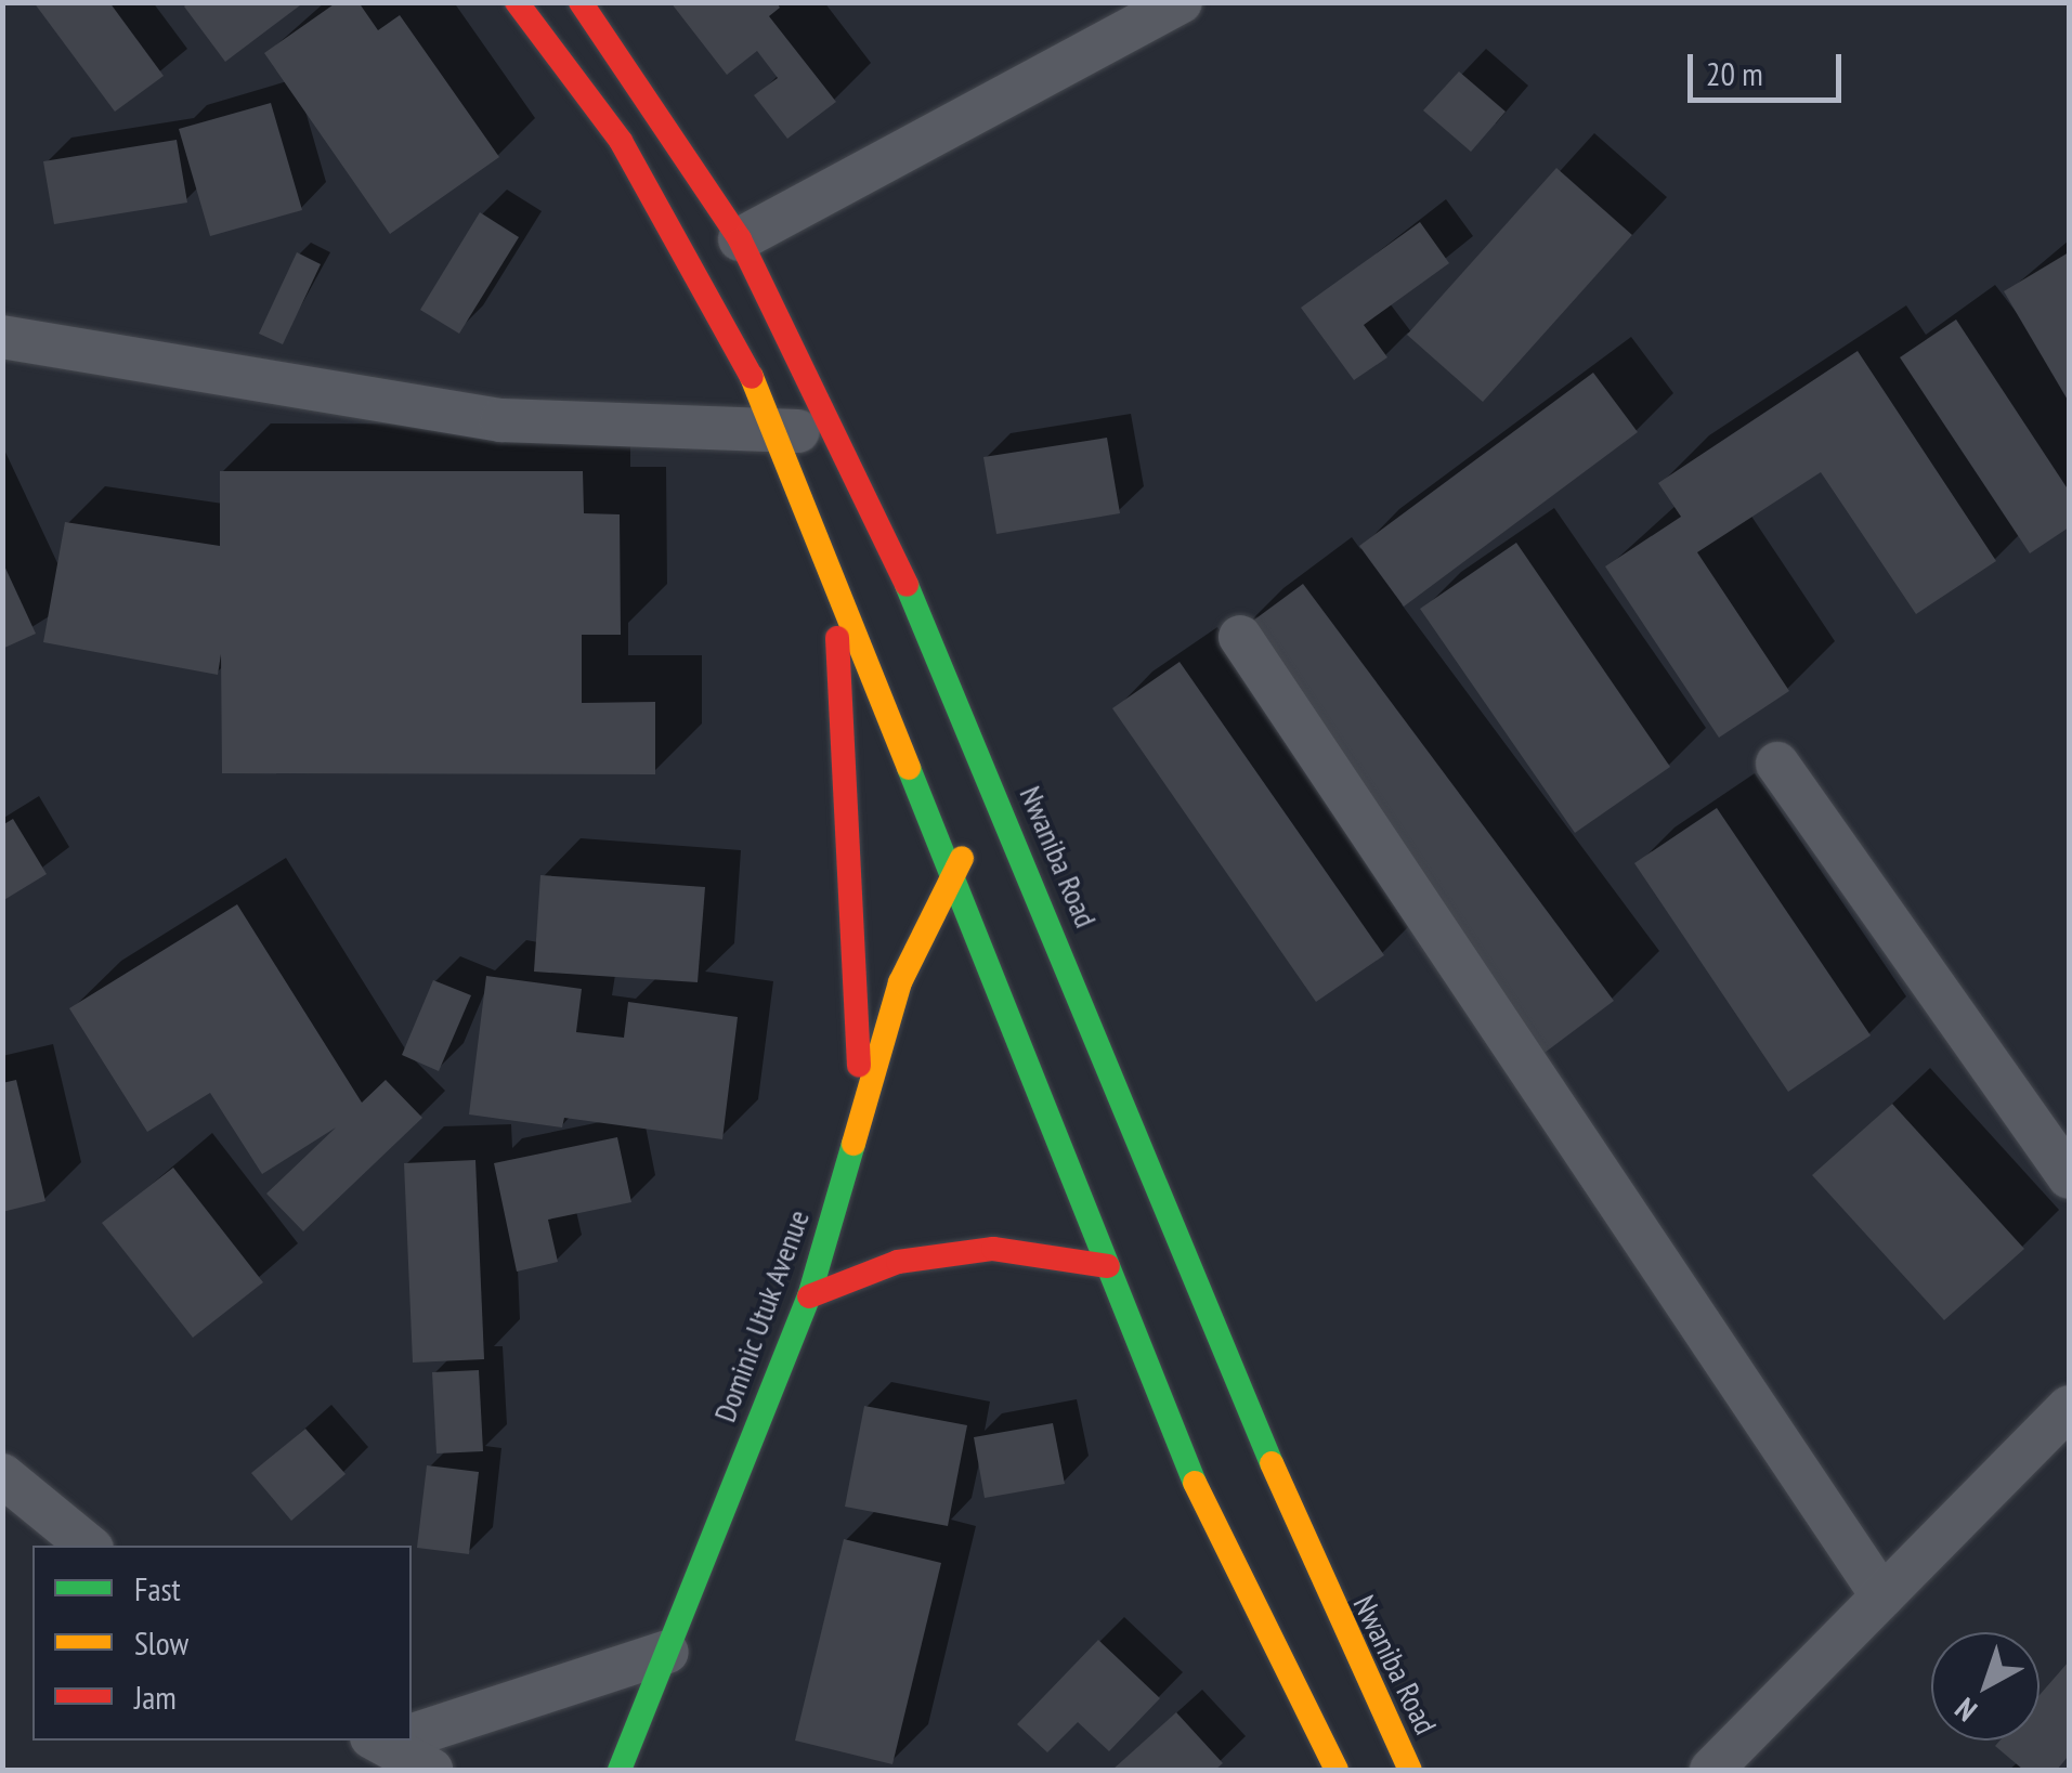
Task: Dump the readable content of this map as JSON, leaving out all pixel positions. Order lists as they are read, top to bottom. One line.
{"streets":{"main road":["Nwaniba Road","Dominic Utuk Avenue"]},"crossings":[["Nwaniba Road","Dominic Utuk Avenue"]],"legend":["Fast","Slow","Jam"],"scale_bar":"20 m","north":"bottom left"}
